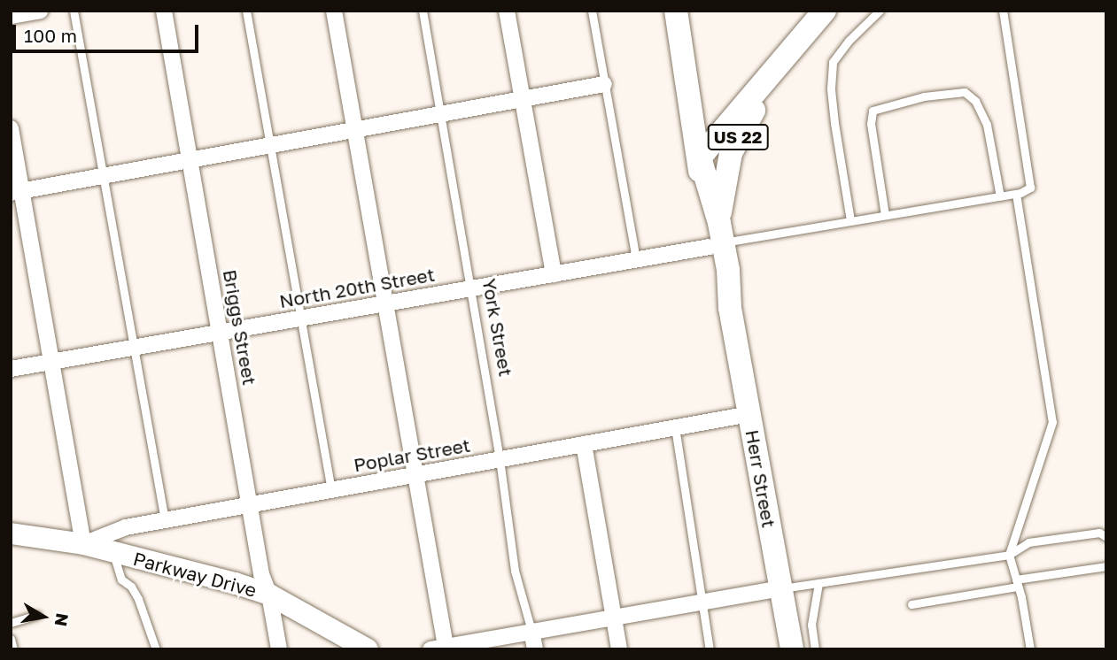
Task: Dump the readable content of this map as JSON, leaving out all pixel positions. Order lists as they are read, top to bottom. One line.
{"streets":{"main road":["US 22","Herr Street"],"street":["North 20th Street","Briggs Street","York Street","Poplar Street","Parkway Drive"]},"crossings":[["US 22","North 20th Street"],["US 22","Herr Street"],["North 20th Street","Briggs Street"],["North 20th Street","York Street"],["North 20th Street","Herr Street"],["Briggs Street","Poplar Street"],["Briggs Street","Parkway Drive"],["York Street","Poplar Street"],["Poplar Street","Herr Street"],["Poplar Street","Parkway Drive"]],"scale_bar":"100 m","north":"right"}
